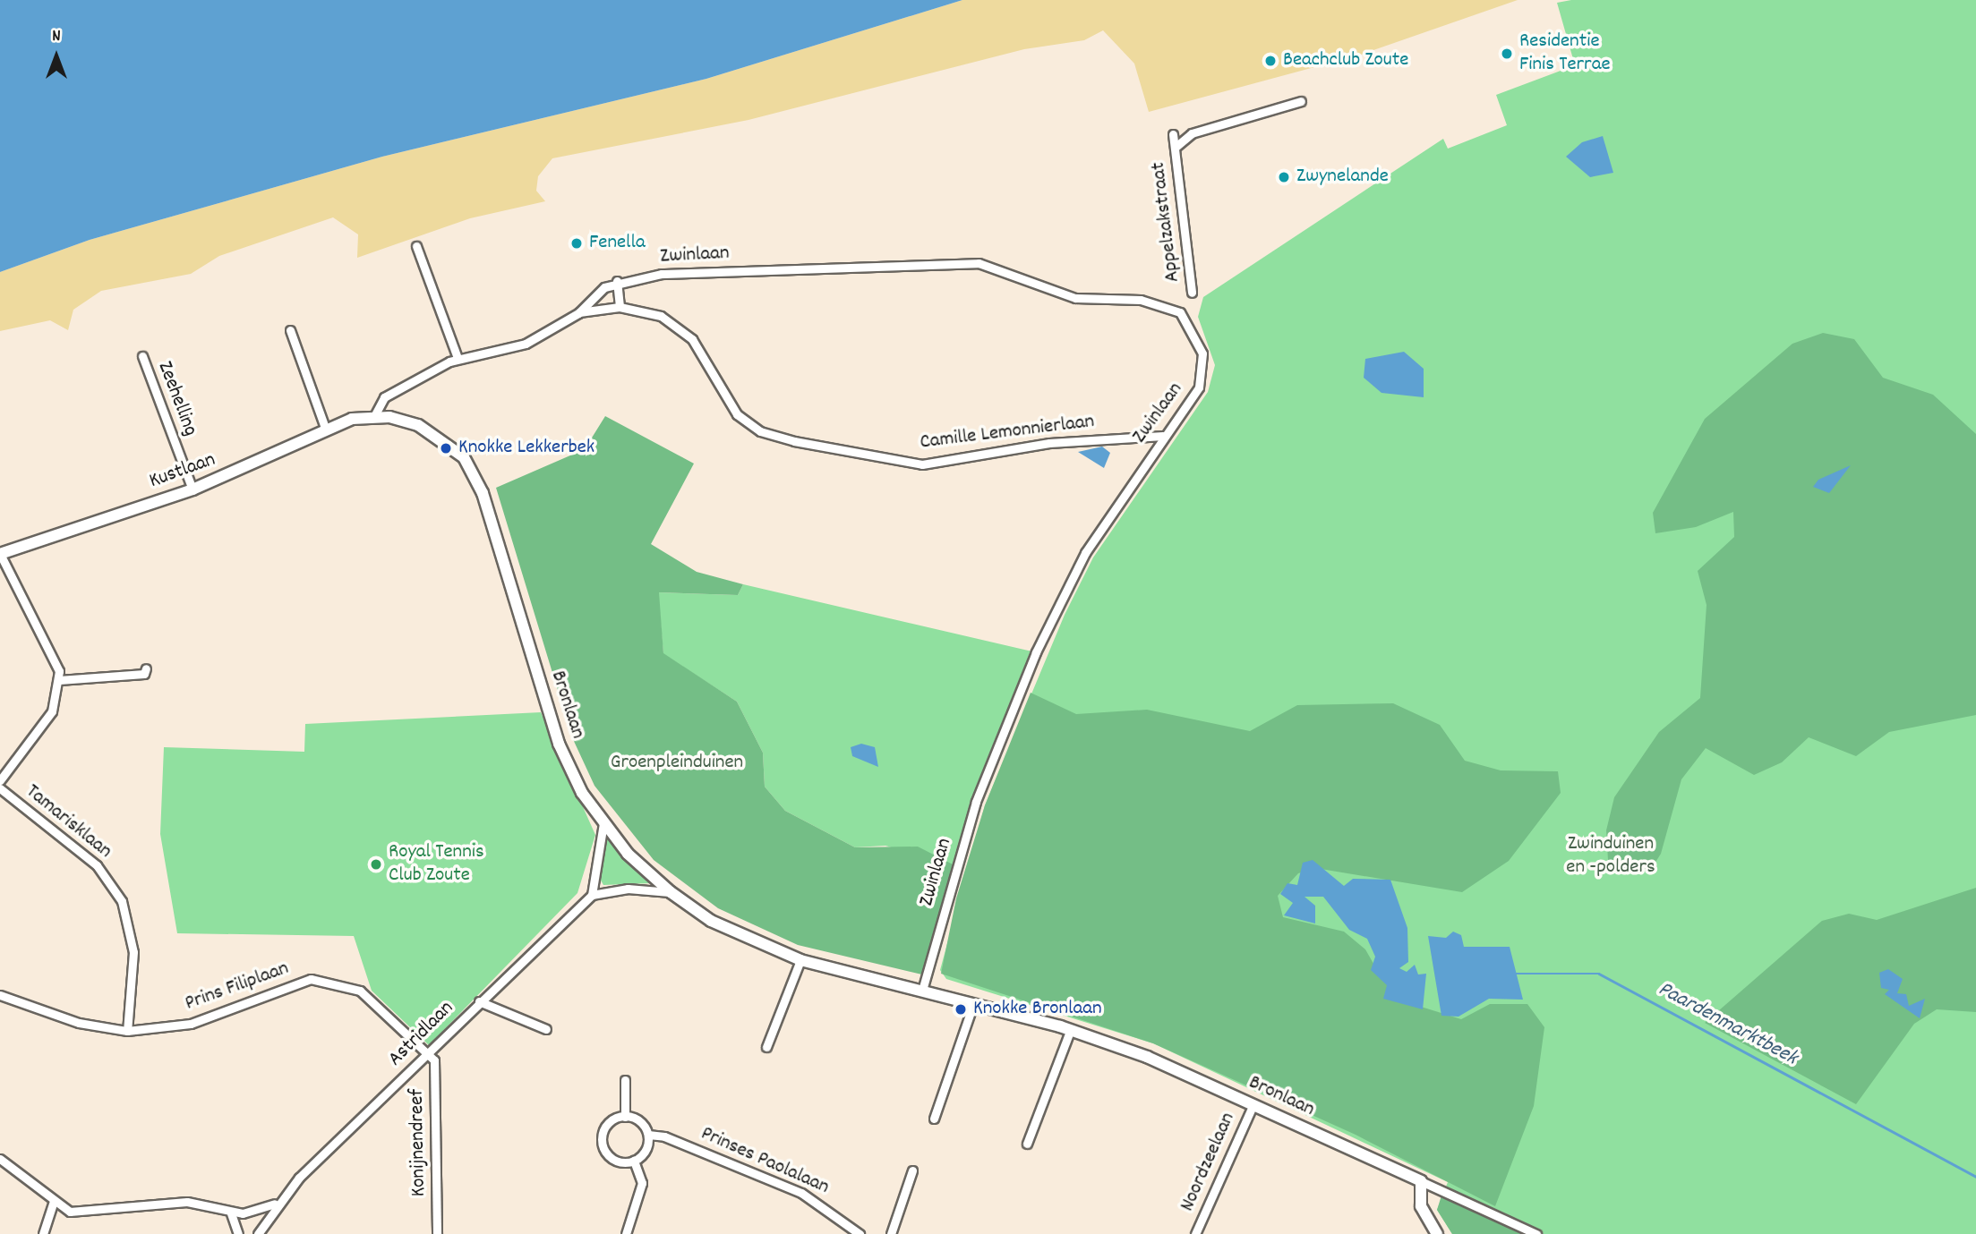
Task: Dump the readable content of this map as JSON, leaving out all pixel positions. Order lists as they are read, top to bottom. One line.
{"streets":{"street":["Appelzakstraat","Zwinlaan","Zeehelling","Camille Lemonnierlaan","Kustlaan","Bronlaan","Tamarisklaan","Prins Filiplaan","Astridlaan","Konijnendreef","Prinses Paolalaan","Noordzeelaan"]},"crossings":[["Zwinlaan","Camille Lemonnierlaan"],["Zwinlaan","Bronlaan"],["Zeehelling","Kustlaan"],["Kustlaan","Bronlaan"],["Bronlaan","Noordzeelaan"],["Tamarisklaan","Prins Filiplaan"],["Prins Filiplaan","Astridlaan"],["Prins Filiplaan","Konijnendreef"],["Astridlaan","Konijnendreef"]],"water":["Paardenmarktbeek"],"parks":["Groenpleinduinen","Zwinduinen en -polders"],"places":["Residentie Finis Terrae","Beachclub Zoute","Zwynelande","Fenella","Knokke Lekkerbek","Royal Tennis Club Zoute","Knokke Bronlaan"],"north":"top"}
